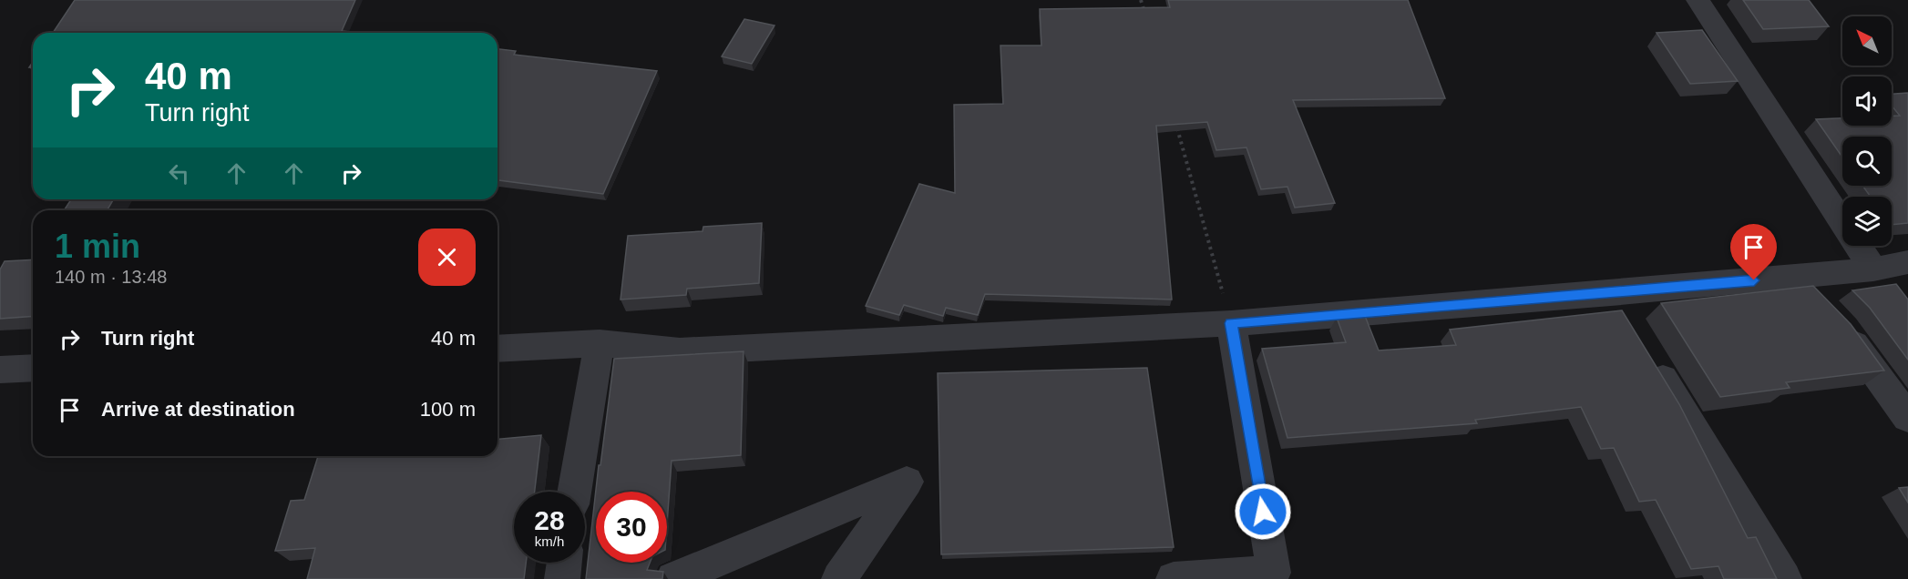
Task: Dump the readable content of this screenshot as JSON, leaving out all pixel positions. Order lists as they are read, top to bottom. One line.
{"north":"top left","page":{"turn":["40 m","Turn right"],"heading":["1 min","140 m · 13:48"],"list":[{"name":"Turn right","value":"40 m"},{"name":"Arrive at destination","value":"100 m"}],"speed":"28 km/h","limit":"30"}}
